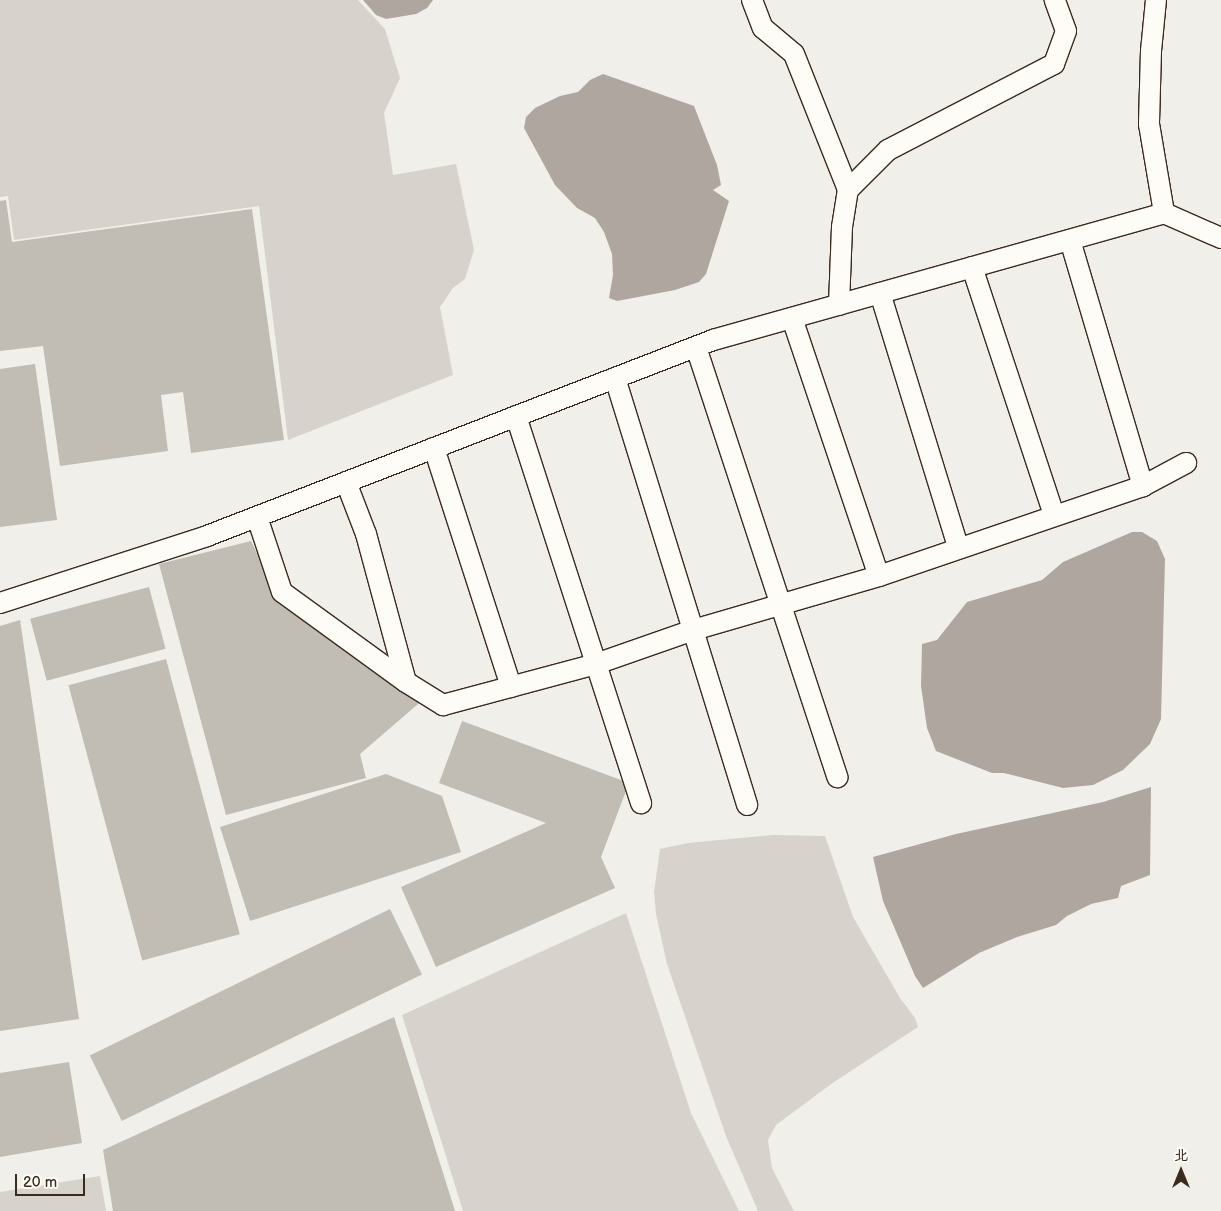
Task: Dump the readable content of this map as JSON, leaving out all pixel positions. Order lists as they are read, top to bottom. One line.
{"scale_bar":"20 m","north":"top"}
